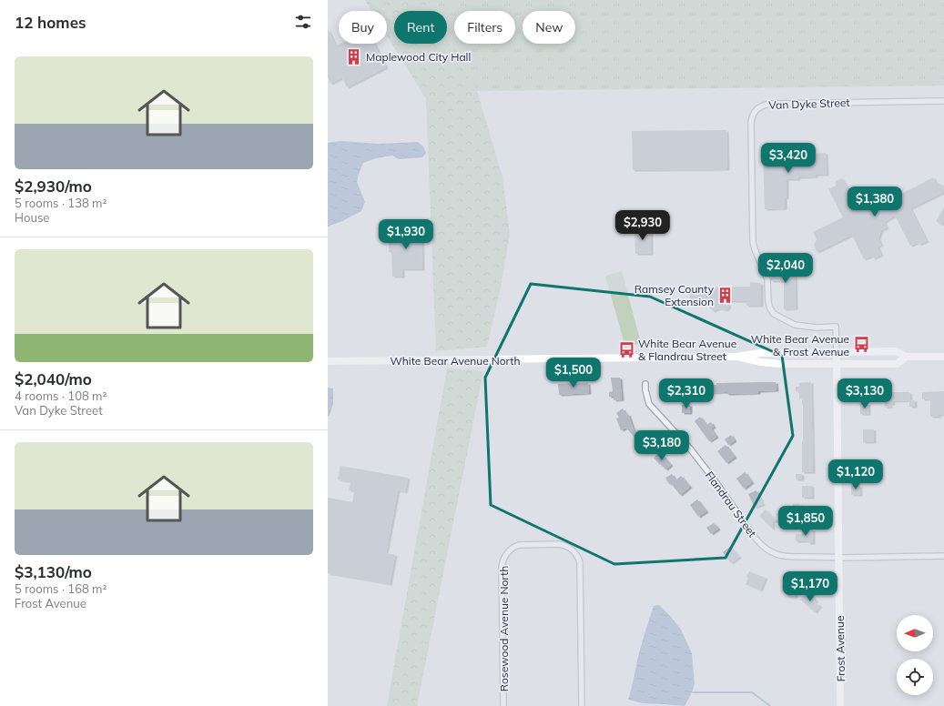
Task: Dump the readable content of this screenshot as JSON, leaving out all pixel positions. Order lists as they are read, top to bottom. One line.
{"streets":{"main road":["White Bear Avenue North","Frost Avenue"],"street":["Van Dyke Street","Flandrau Street","Rosewood Avenue North"]},"crossings":[["Van Dyke Street","White Bear Avenue North"],["Van Dyke Street","Frost Avenue"],["White Bear Avenue North","Frost Avenue"],["Flandrau Street","Frost Avenue"]],"places":{"building":["Maplewood City Hall","Ramsey County Extension"],"bus stop":["White Bear Avenue & Frost Avenue","White Bear Avenue & Flandrau Street"]},"north":"left","page":{"heading":"12 homes","chip":["Buy","Rent","Filters","New"],"list":[{"name":"$2,930/mo","note":"5 rooms · 138 m² · House"},{"name":"$2,040/mo","note":"4 rooms · 108 m² · Van Dyke Street"},{"name":"$3,130/mo","note":"5 rooms · 168 m² · Frost Avenue"}],"price":["$3,420","$1,380","$2,930","$1,930","$2,040","$1,500","$2,310","$3,130","$3,180","$1,120","$1,850","$1,170"]}}
